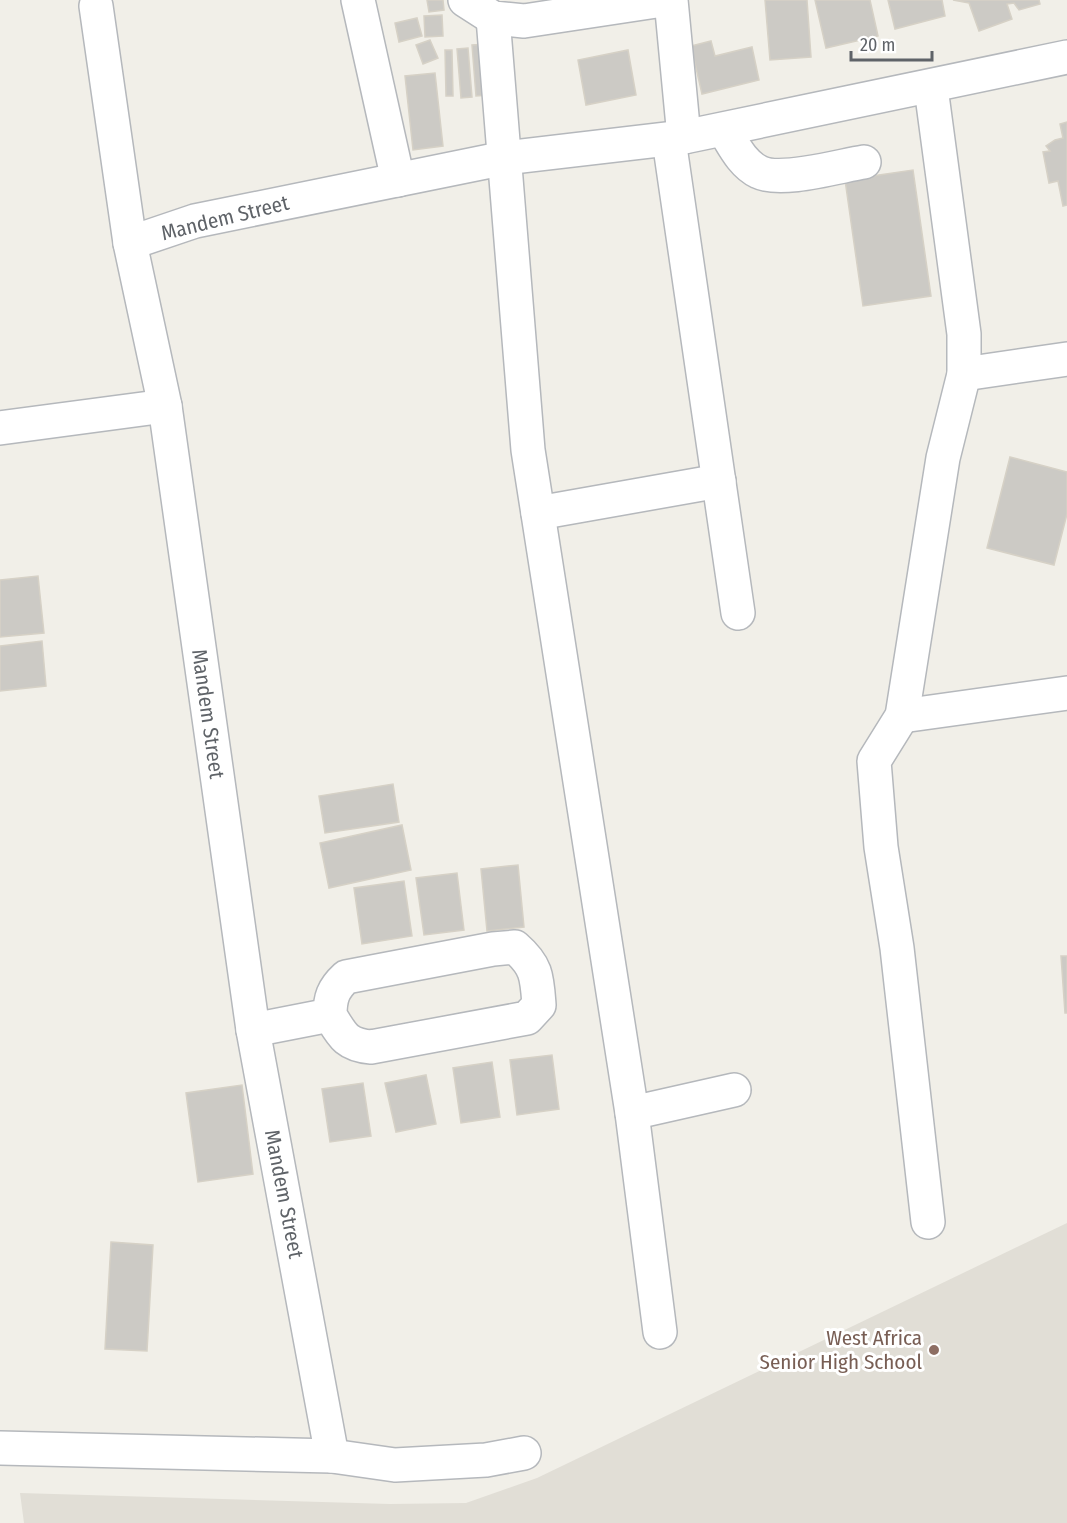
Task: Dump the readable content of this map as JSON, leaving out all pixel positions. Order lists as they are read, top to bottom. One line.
{"streets":{"street":["Mandem Street"]},"places":["West Africa Senior High School"],"scale_bar":"20 m"}
